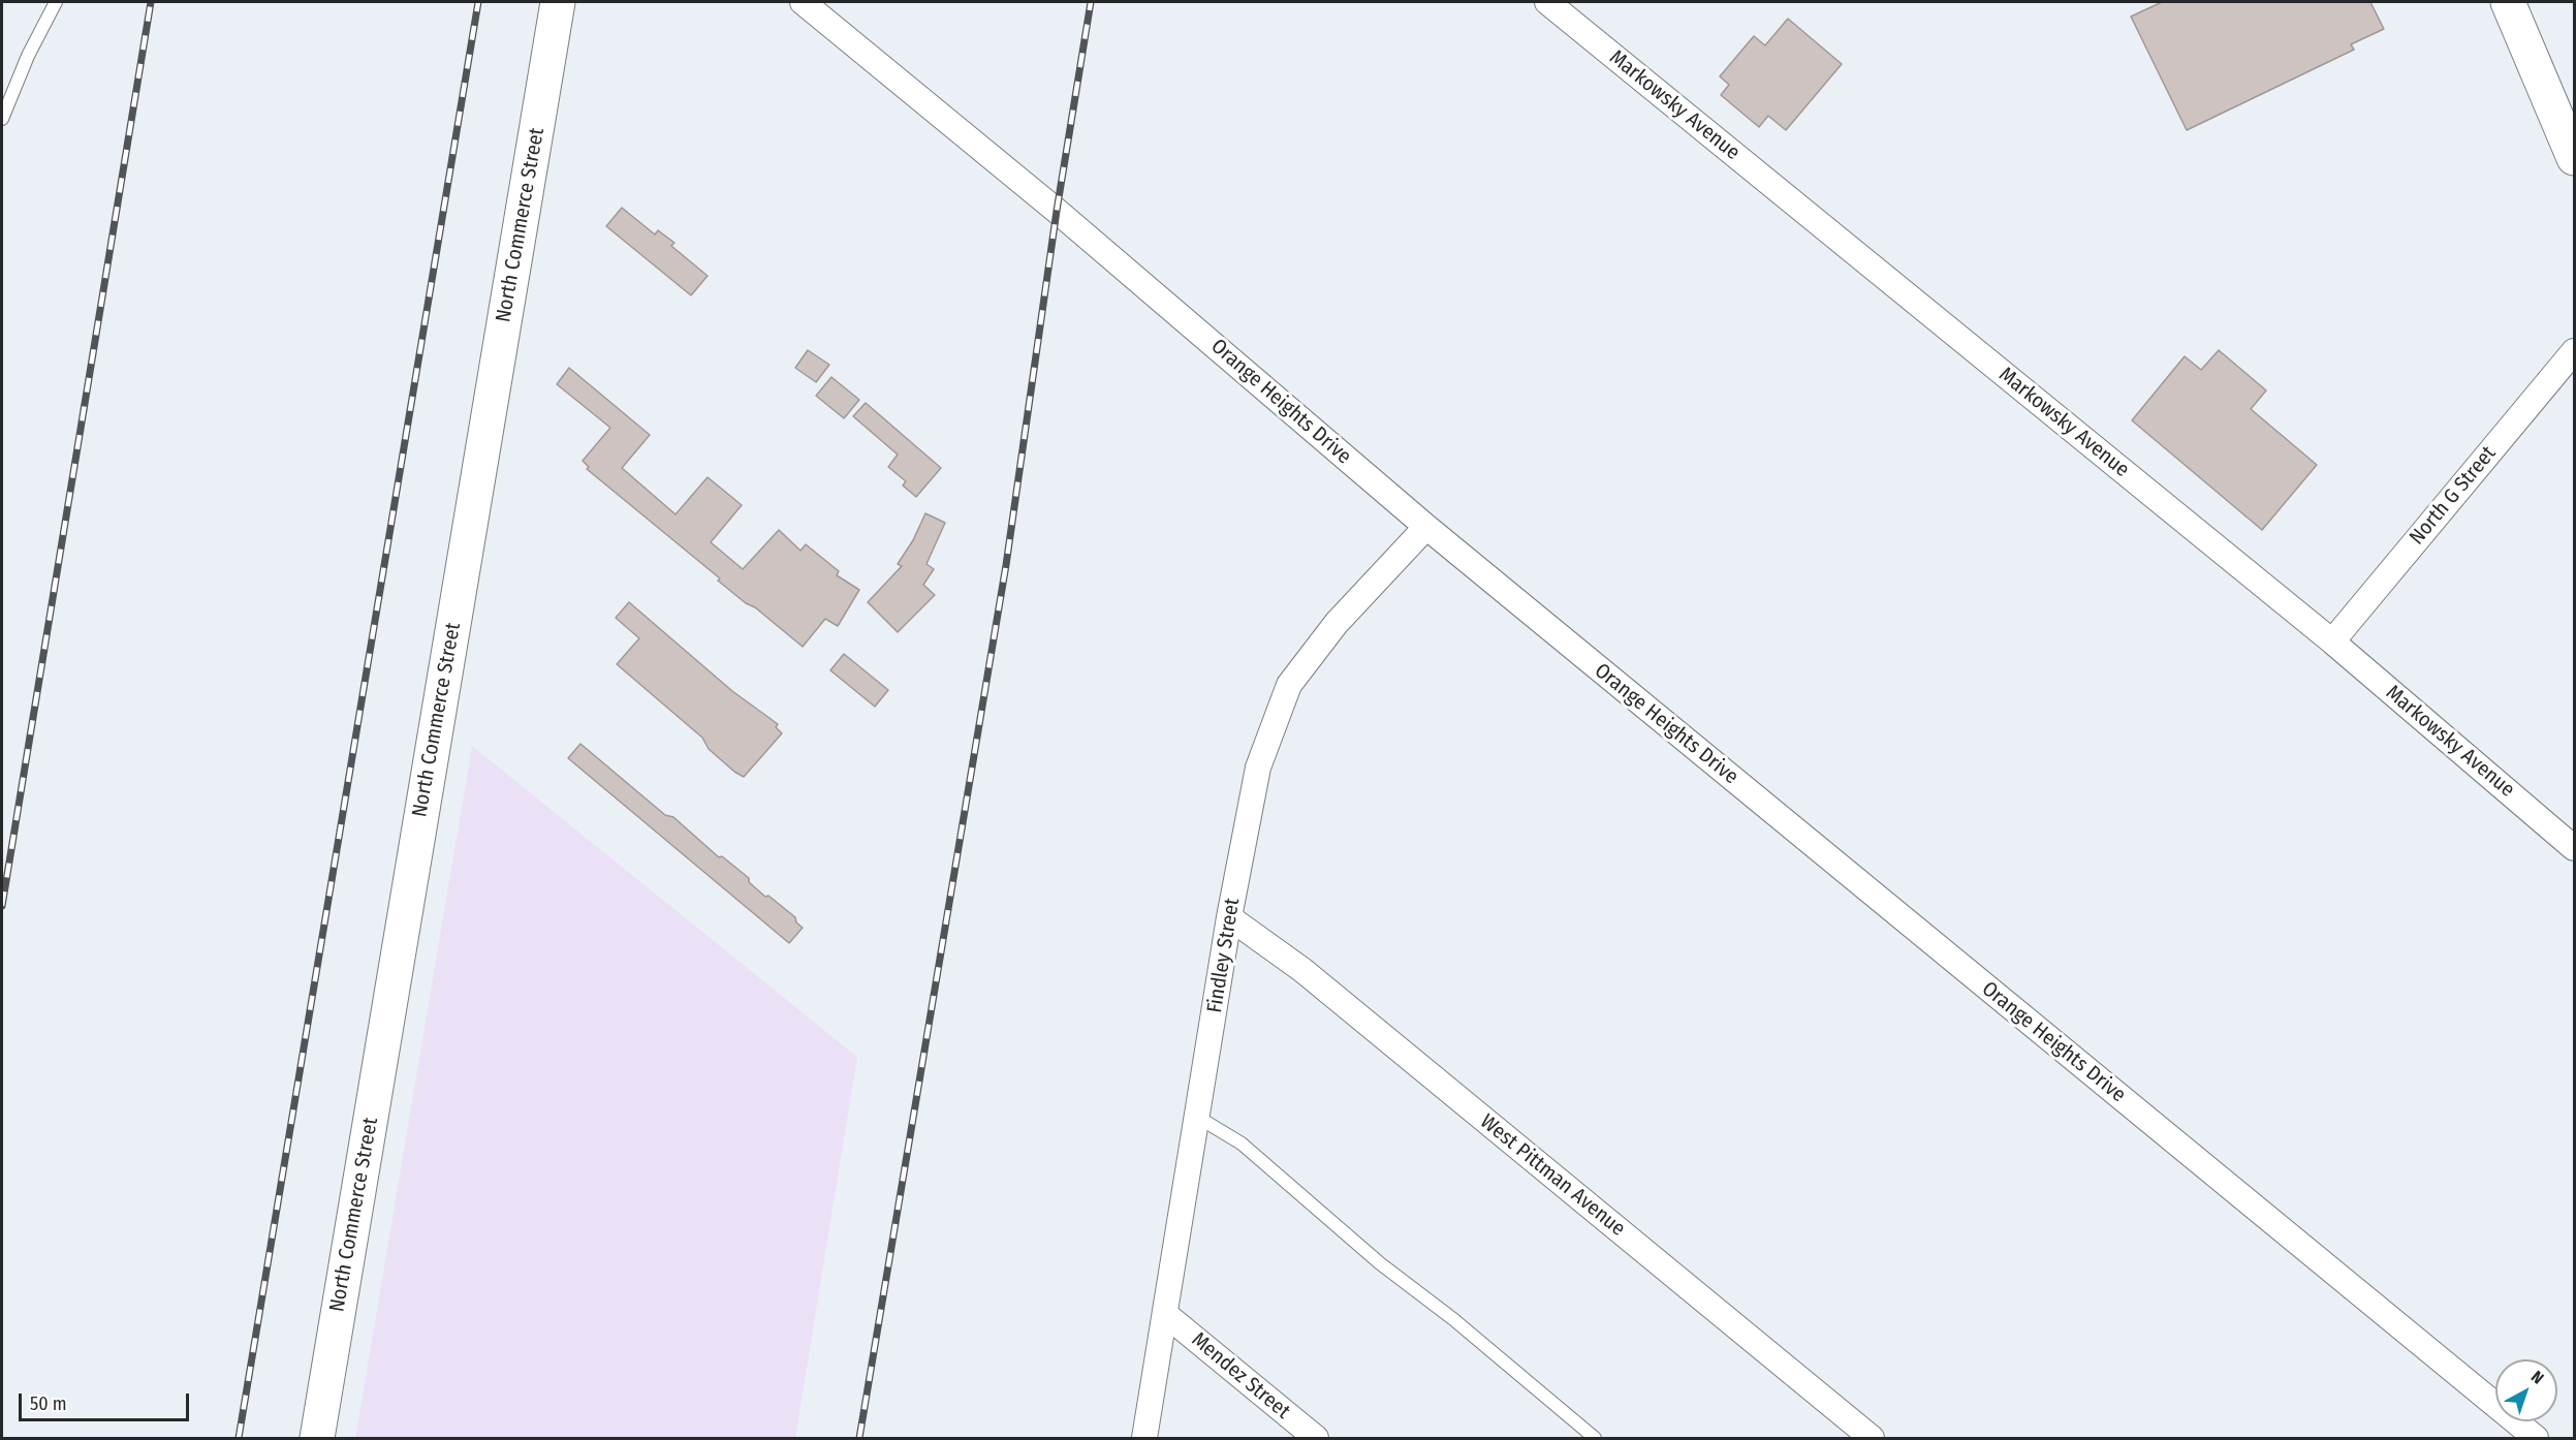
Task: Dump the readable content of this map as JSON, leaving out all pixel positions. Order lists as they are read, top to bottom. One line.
{"streets":{"main road":["North Commerce Street"],"street":["Markowsky Avenue","Orange Heights Drive","North G Street","Findley Street","West Pittman Avenue","Mendez Street"]},"crossings":[["Markowsky Avenue","North G Street"],["Orange Heights Drive","Findley Street"],["Findley Street","West Pittman Avenue"],["Findley Street","Mendez Street"]],"scale_bar":"50 m","north":"top right"}
